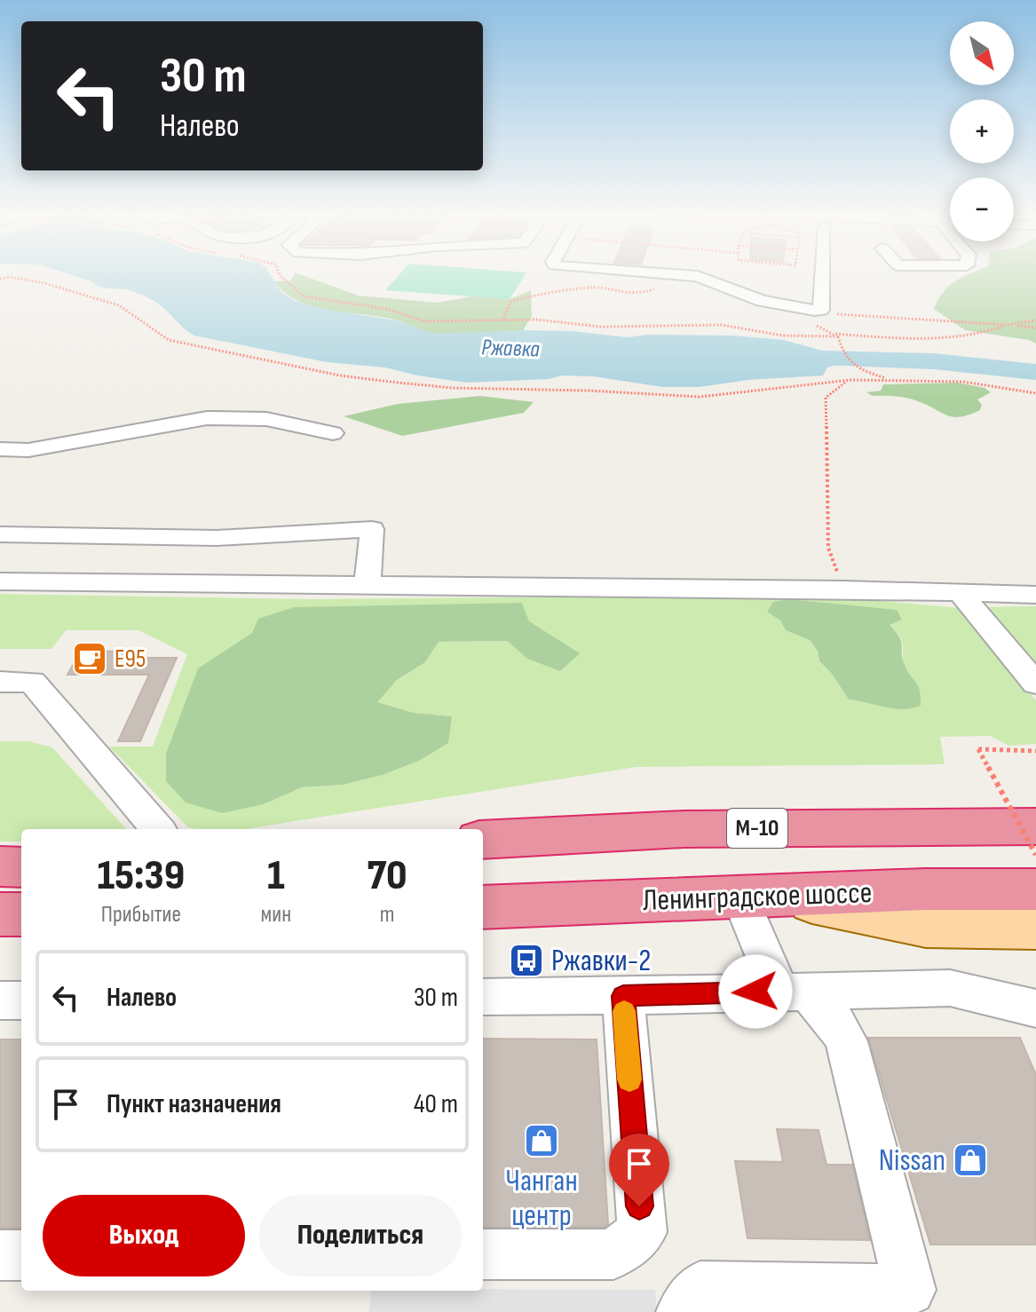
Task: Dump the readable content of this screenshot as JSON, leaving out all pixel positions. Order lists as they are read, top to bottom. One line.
{"streets":{"highway":["М-10","Ленинградское шоссе"]},"water":["Ржавка"],"places":{"cafe":["E95"],"bus stop":["Ржавки-2"],"shop":["Чанган центр","Nissan"]},"north":"bottom right","page":{"map_buttons":["+","−"],"turn":["30 m","Налево"],"eta":["15:39","Прибытие","1","мин","70","m"],"list":[{"name":"Налево","value":"30 m"},{"name":"Пункт назначения","value":"40 m"}],"buttons":["Выход","Поделиться"]}}
